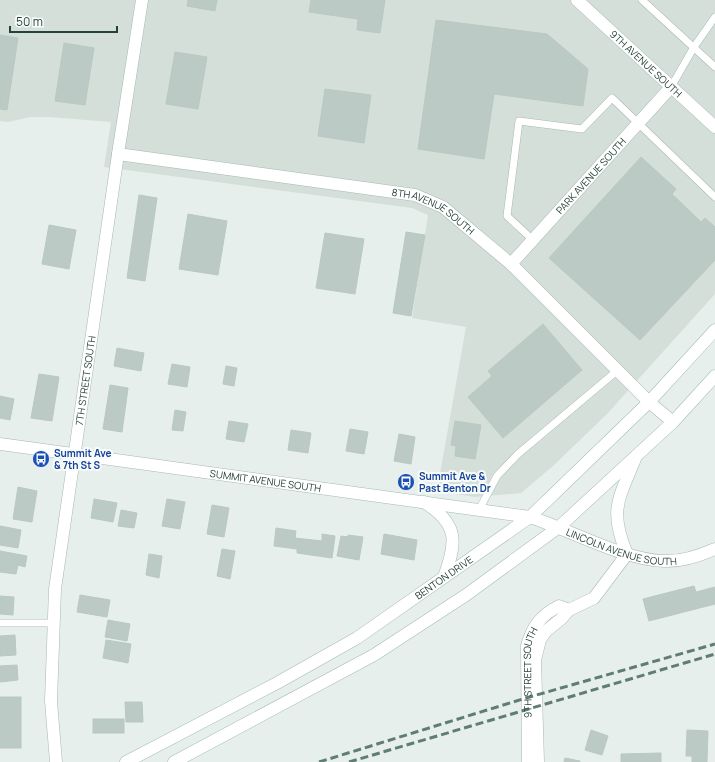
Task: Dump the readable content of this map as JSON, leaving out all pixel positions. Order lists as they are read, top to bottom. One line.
{"streets":{"street":["9TH AVENUE SOUTH","PARK AVENUE SOUTH","8TH AVENUE SOUTH","7TH STREET SOUTH","SUMMIT AVENUE SOUTH","LINCOLN AVENUE SOUTH","BENTON DRIVE","9TH STREET SOUTH"]},"crossings":[["9TH AVENUE SOUTH","PARK AVENUE SOUTH"],["PARK AVENUE SOUTH","8TH AVENUE SOUTH"],["8TH AVENUE SOUTH","7TH STREET SOUTH"],["8TH AVENUE SOUTH","BENTON DRIVE"],["7TH STREET SOUTH","SUMMIT AVENUE SOUTH"],["SUMMIT AVENUE SOUTH","LINCOLN AVENUE SOUTH"],["SUMMIT AVENUE SOUTH","BENTON DRIVE"],["LINCOLN AVENUE SOUTH","BENTON DRIVE"],["LINCOLN AVENUE SOUTH","9TH STREET SOUTH"]],"places":{"bus stop":["Summit Ave & 7th St S","Summit Ave & Past Benton Dr"]},"scale_bar":"50 m"}
